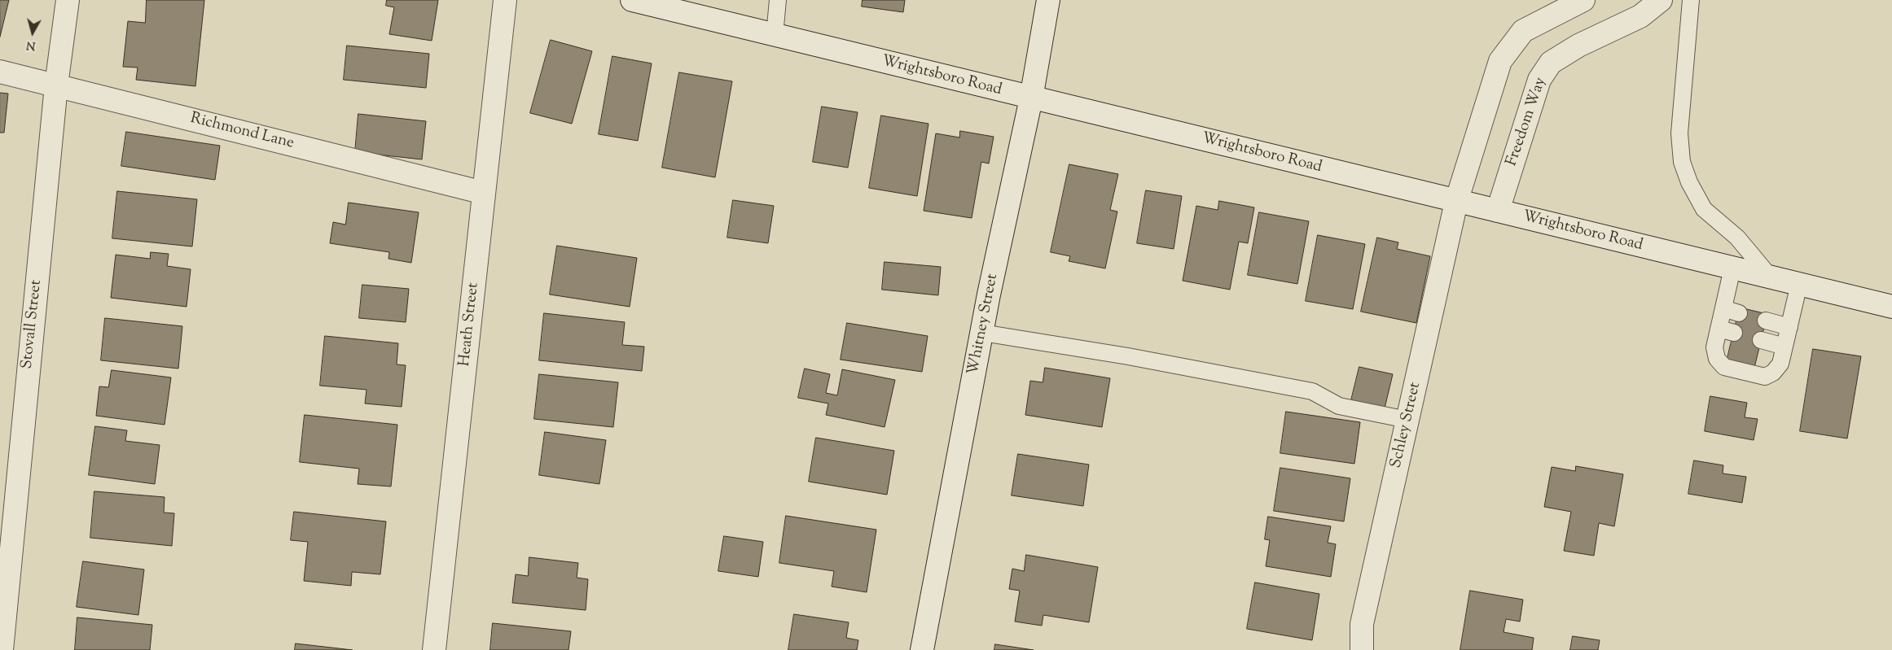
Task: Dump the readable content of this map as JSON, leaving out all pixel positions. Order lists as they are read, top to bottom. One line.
{"streets":{"street":["Wrightsboro Road","Freedom Way","Richmond Lane","Stovall Street","Heath Street","Whitney Street","Schley Street"]},"crossings":[["Wrightsboro Road","Freedom Way"],["Wrightsboro Road","Whitney Street"],["Wrightsboro Road","Schley Street"],["Richmond Lane","Stovall Street"],["Richmond Lane","Heath Street"]],"north":"bottom"}
